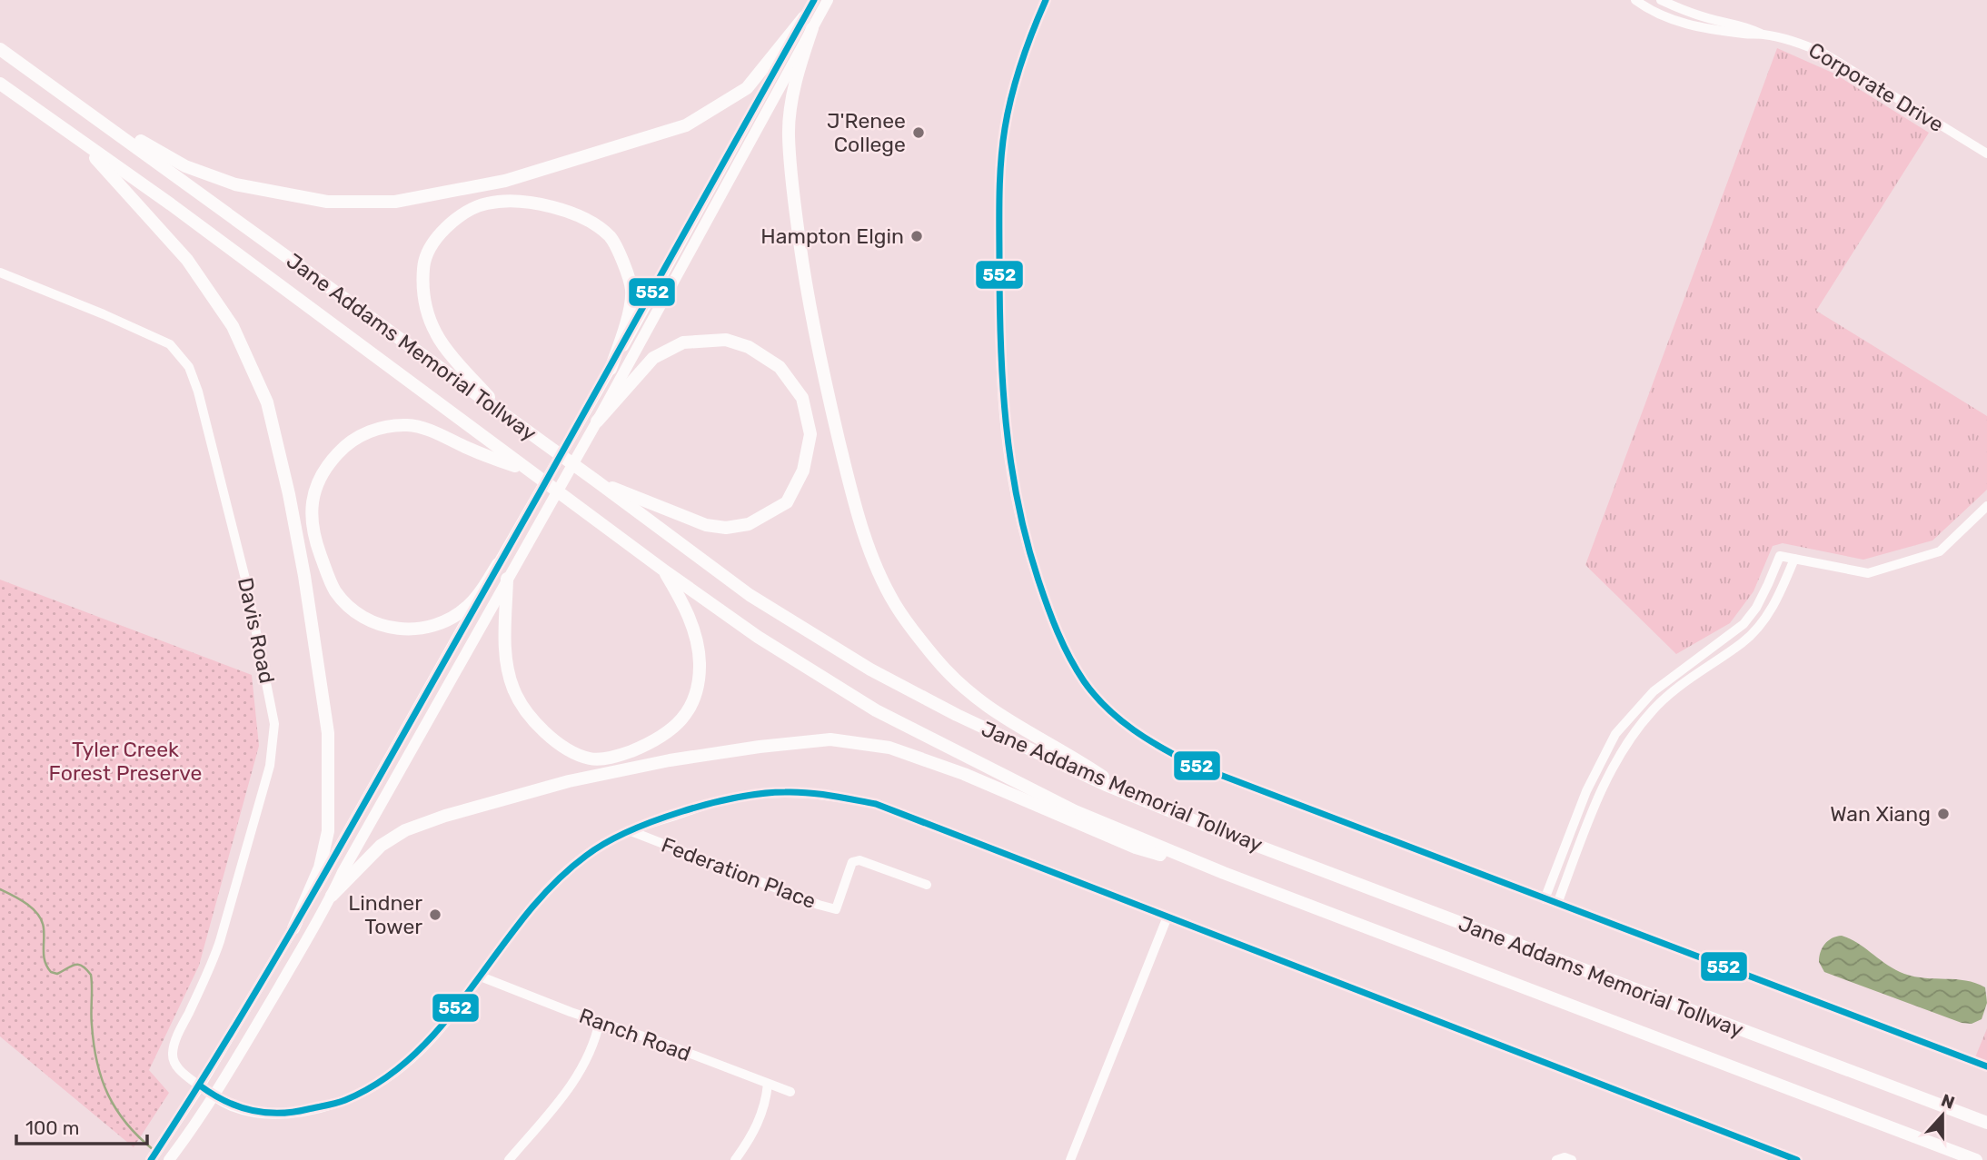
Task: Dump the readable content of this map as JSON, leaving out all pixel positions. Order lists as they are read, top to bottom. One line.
{"streets":{"highway":["Jane Addams Memorial Tollway"],"street":["Corporate Drive","Davis Road","Federation Place","Ranch Road"]},"crossings":[["Davis Road","Federation Place"],["Davis Road","Ranch Road"]],"parks":["Tyler Creek Forest Preserve"],"places":["J'Renee College","Hampton Elgin","Wan Xiang","Lindner Tower"],"lines":["transit line 552"],"scale_bar":"100 m","north":"top"}
